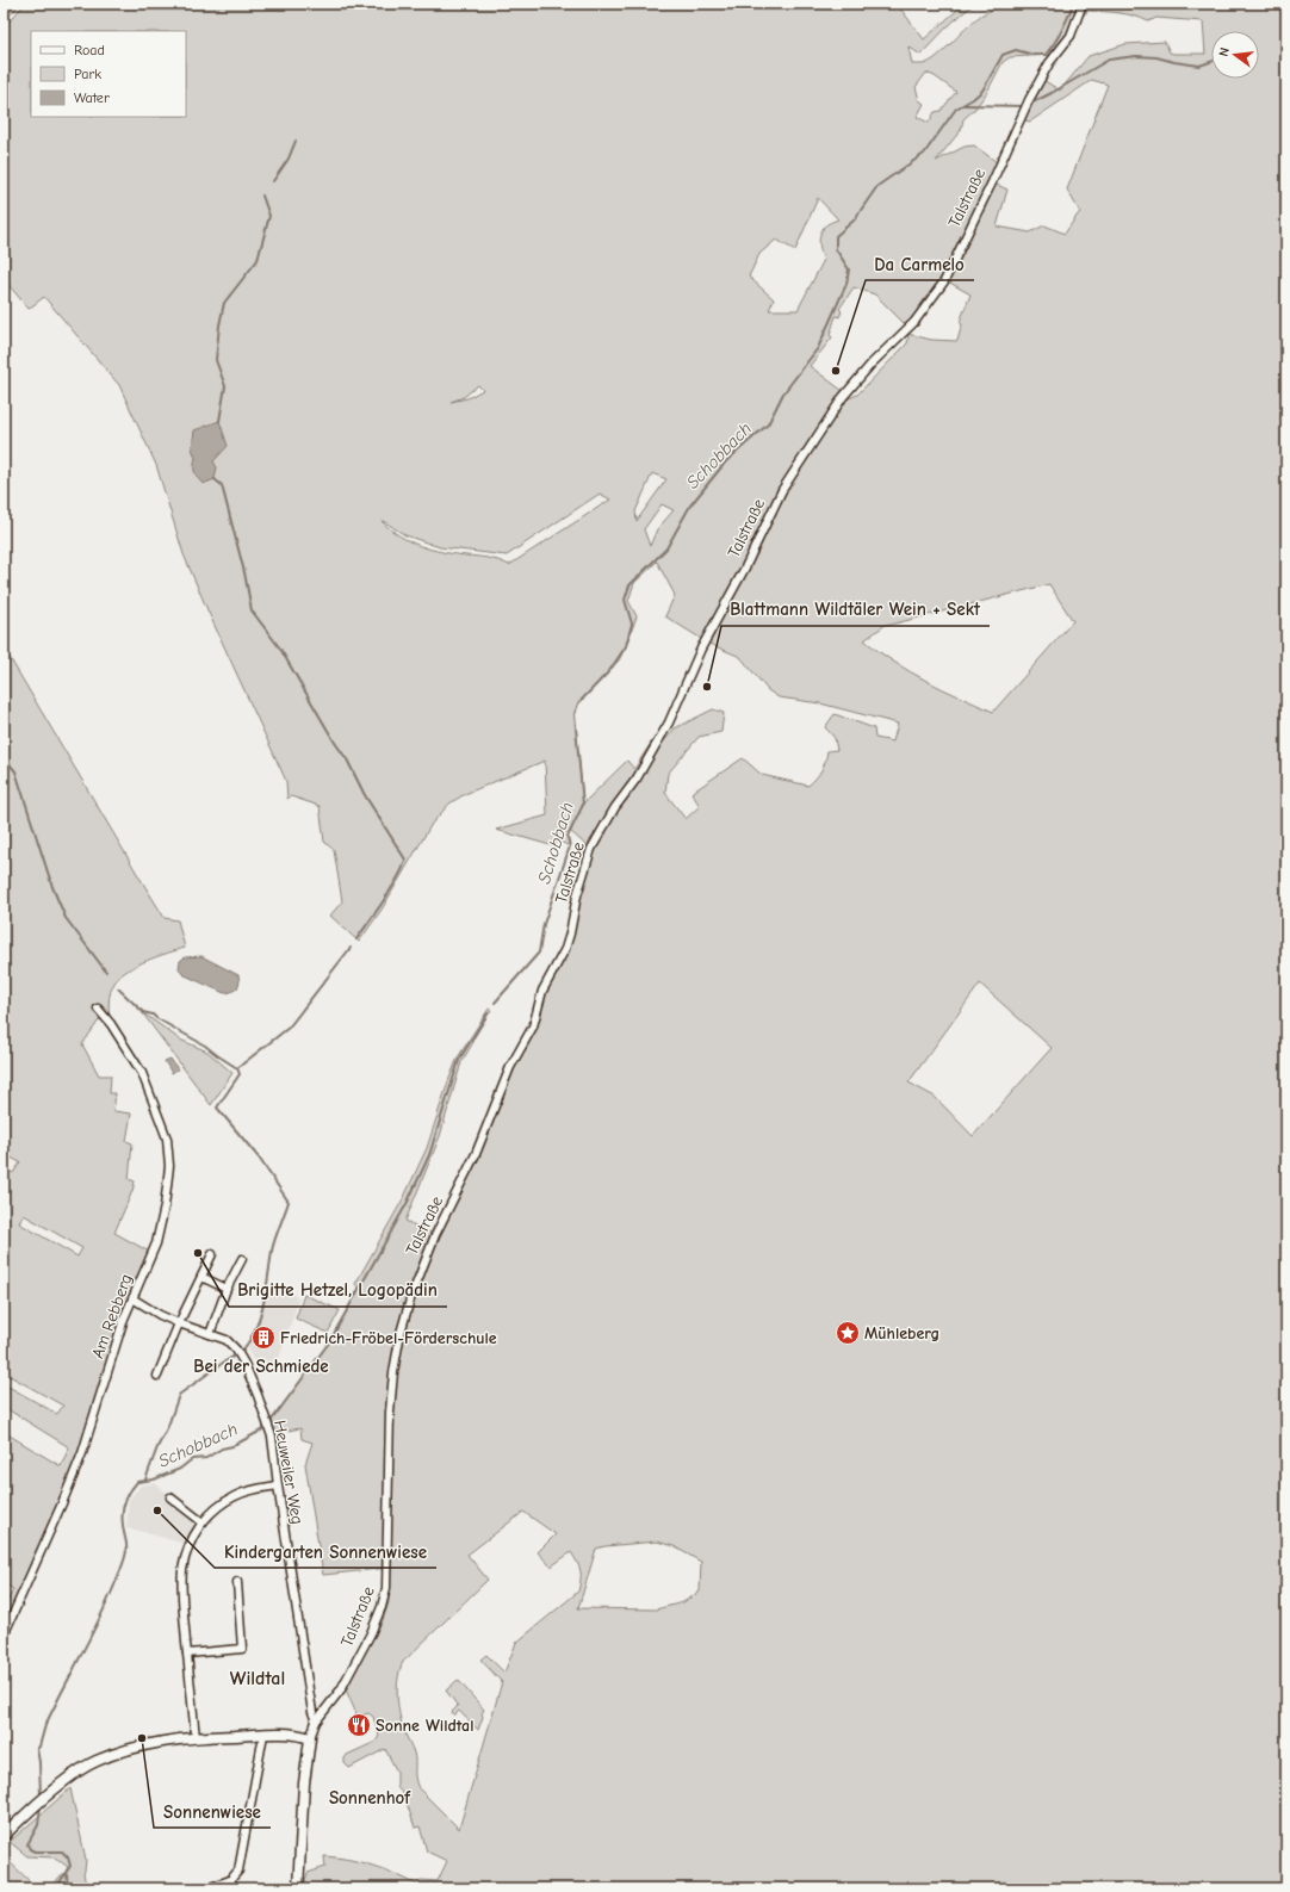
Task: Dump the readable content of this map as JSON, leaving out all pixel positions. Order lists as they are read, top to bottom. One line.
{"streets":{"street":["Talstraße","Am Rebberg","Heuweiler Weg"]},"crossings":[["Talstraße","Heuweiler Weg"],["Am Rebberg","Heuweiler Weg"]],"districts":["Bei der Schmiede","Wildtal","Sonnenhof"],"water":["Schobbach"],"places":{"other":["Da Carmelo","Blattmann Wildtäler Wein + Sekt","Brigitte Hetzel, Logopädin","Kindergarten Sonnenwiese","Sonnenwiese"],"place":["Mühleberg"],"building":["Friedrich-Fröbel-Förderschule"],"restaurant":["Sonne Wildtal"]},"legend":["Road","Park","Water"],"north":"left"}
